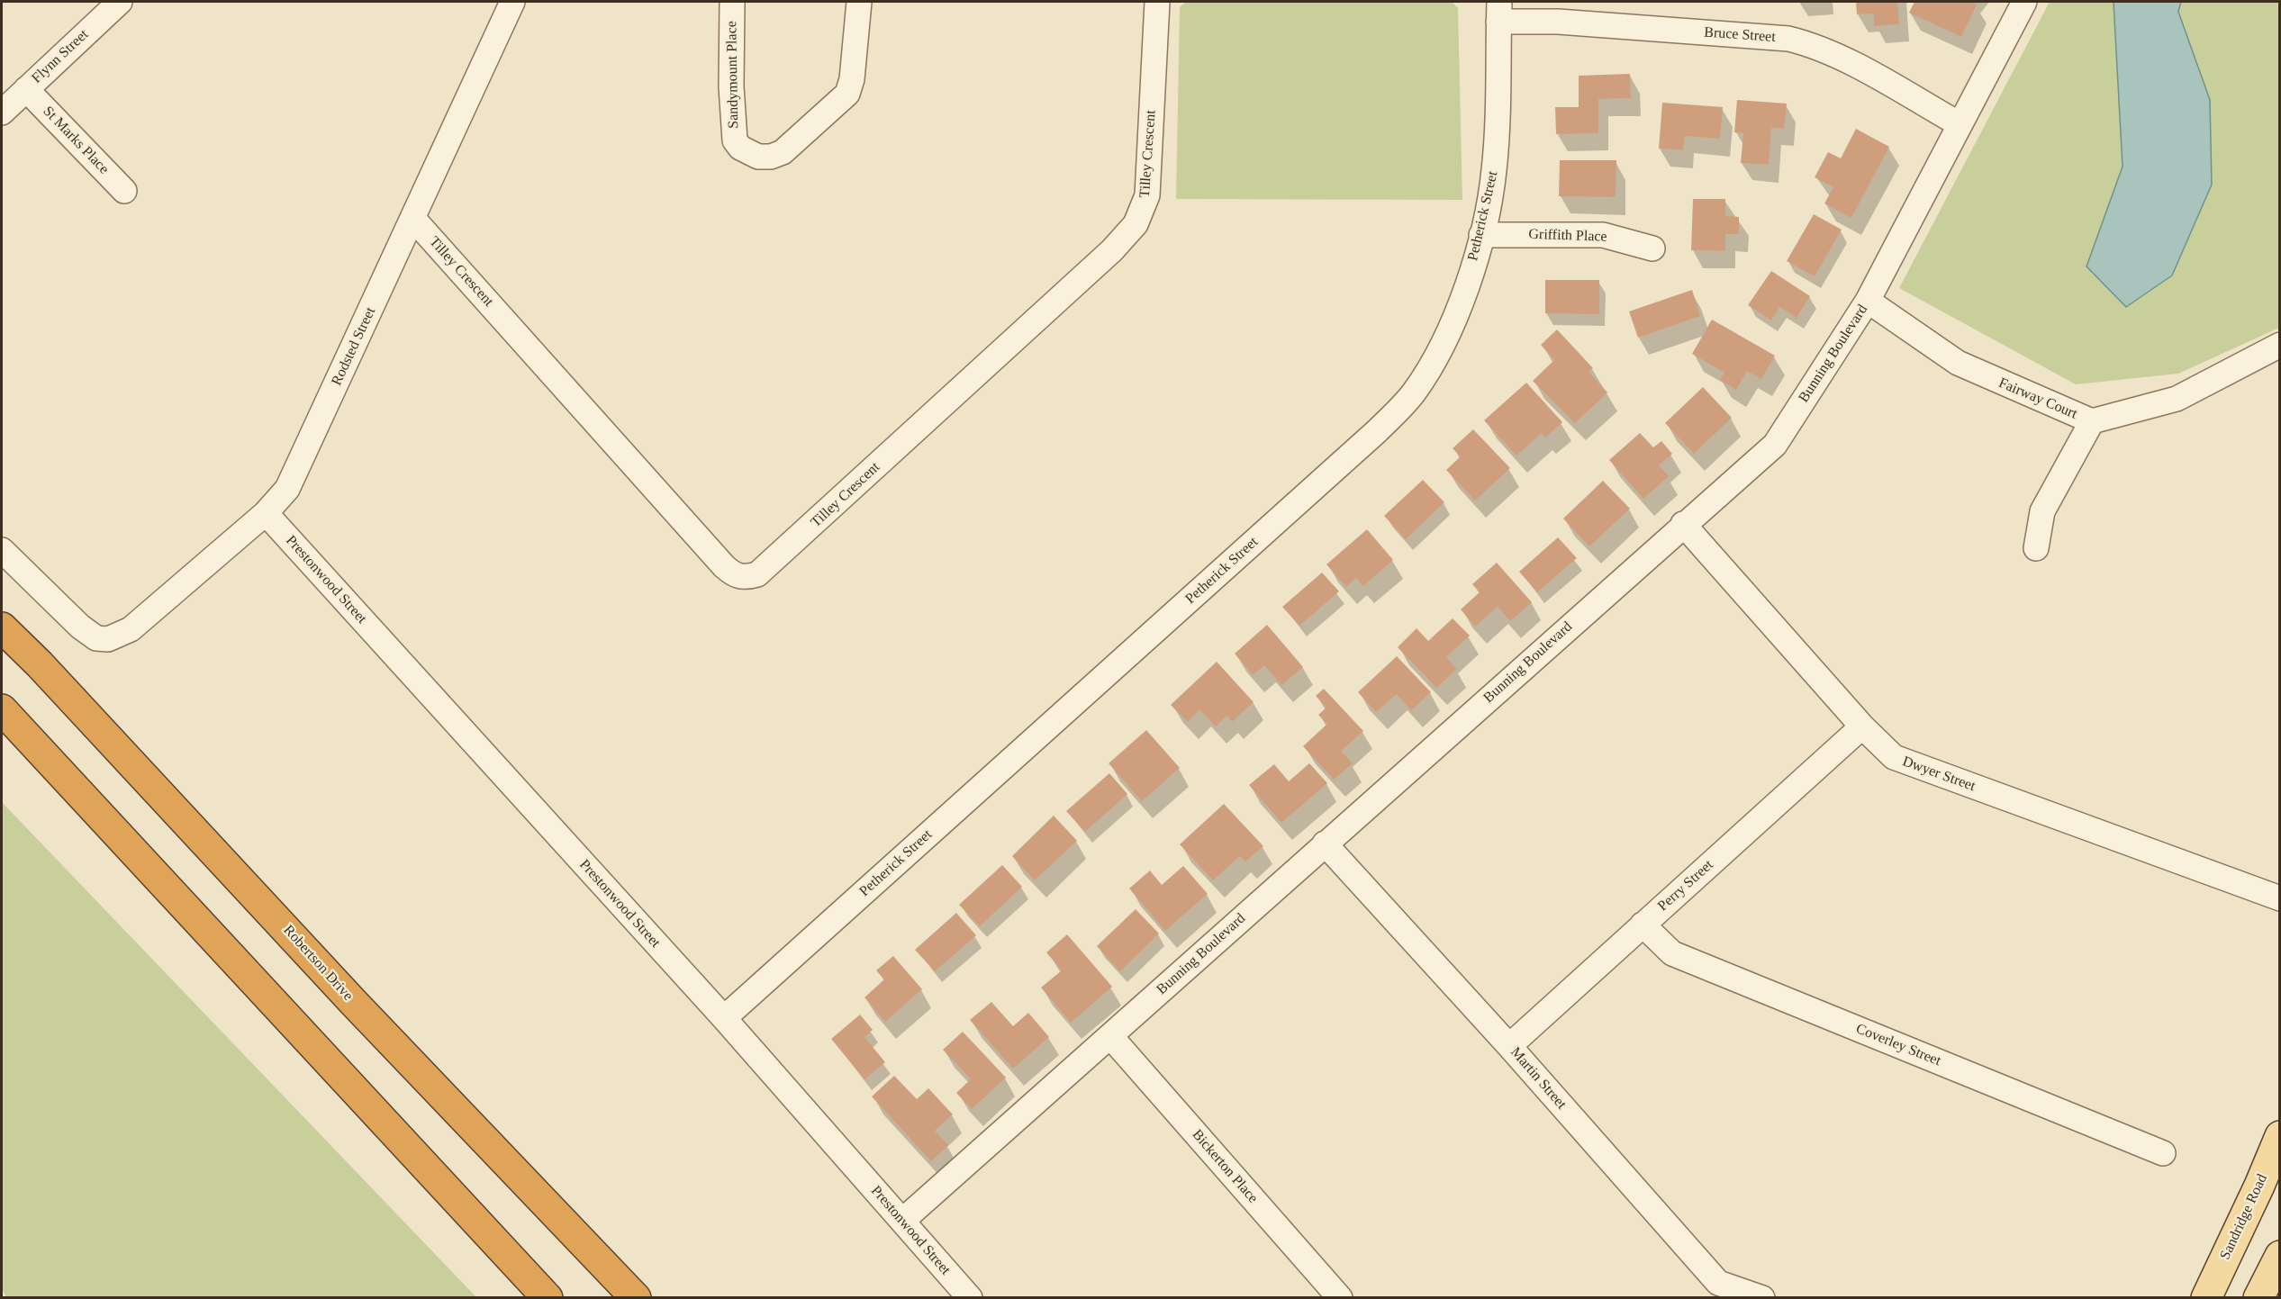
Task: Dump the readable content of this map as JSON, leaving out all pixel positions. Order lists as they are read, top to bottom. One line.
{"streets":{"highway":["Robertson Drive"],"main road":["Sandridge Road"],"street":["Bruce Street","Flynn Street","Sandymount Place","St Marks Place","Tilley Crescent","Petherick Street","Griffith Place","Rodsted Street","Bunning Boulevard","Fairway Court","Prestonwood Street","Dwyer Street","Perry Street","Coverley Street","Martin Street","Bickerton Place"]},"crossings":[["Bruce Street","Petherick Street"],["Bruce Street","Bunning Boulevard"],["Flynn Street","St Marks Place"],["Tilley Crescent","Rodsted Street"],["Petherick Street","Griffith Place"],["Petherick Street","Prestonwood Street"],["Rodsted Street","Prestonwood Street"],["Bunning Boulevard","Fairway Court"],["Bunning Boulevard","Prestonwood Street"],["Bunning Boulevard","Dwyer Street"],["Bunning Boulevard","Martin Street"],["Bunning Boulevard","Bickerton Place"],["Dwyer Street","Perry Street"],["Perry Street","Coverley Street"],["Perry Street","Martin Street"]]}
